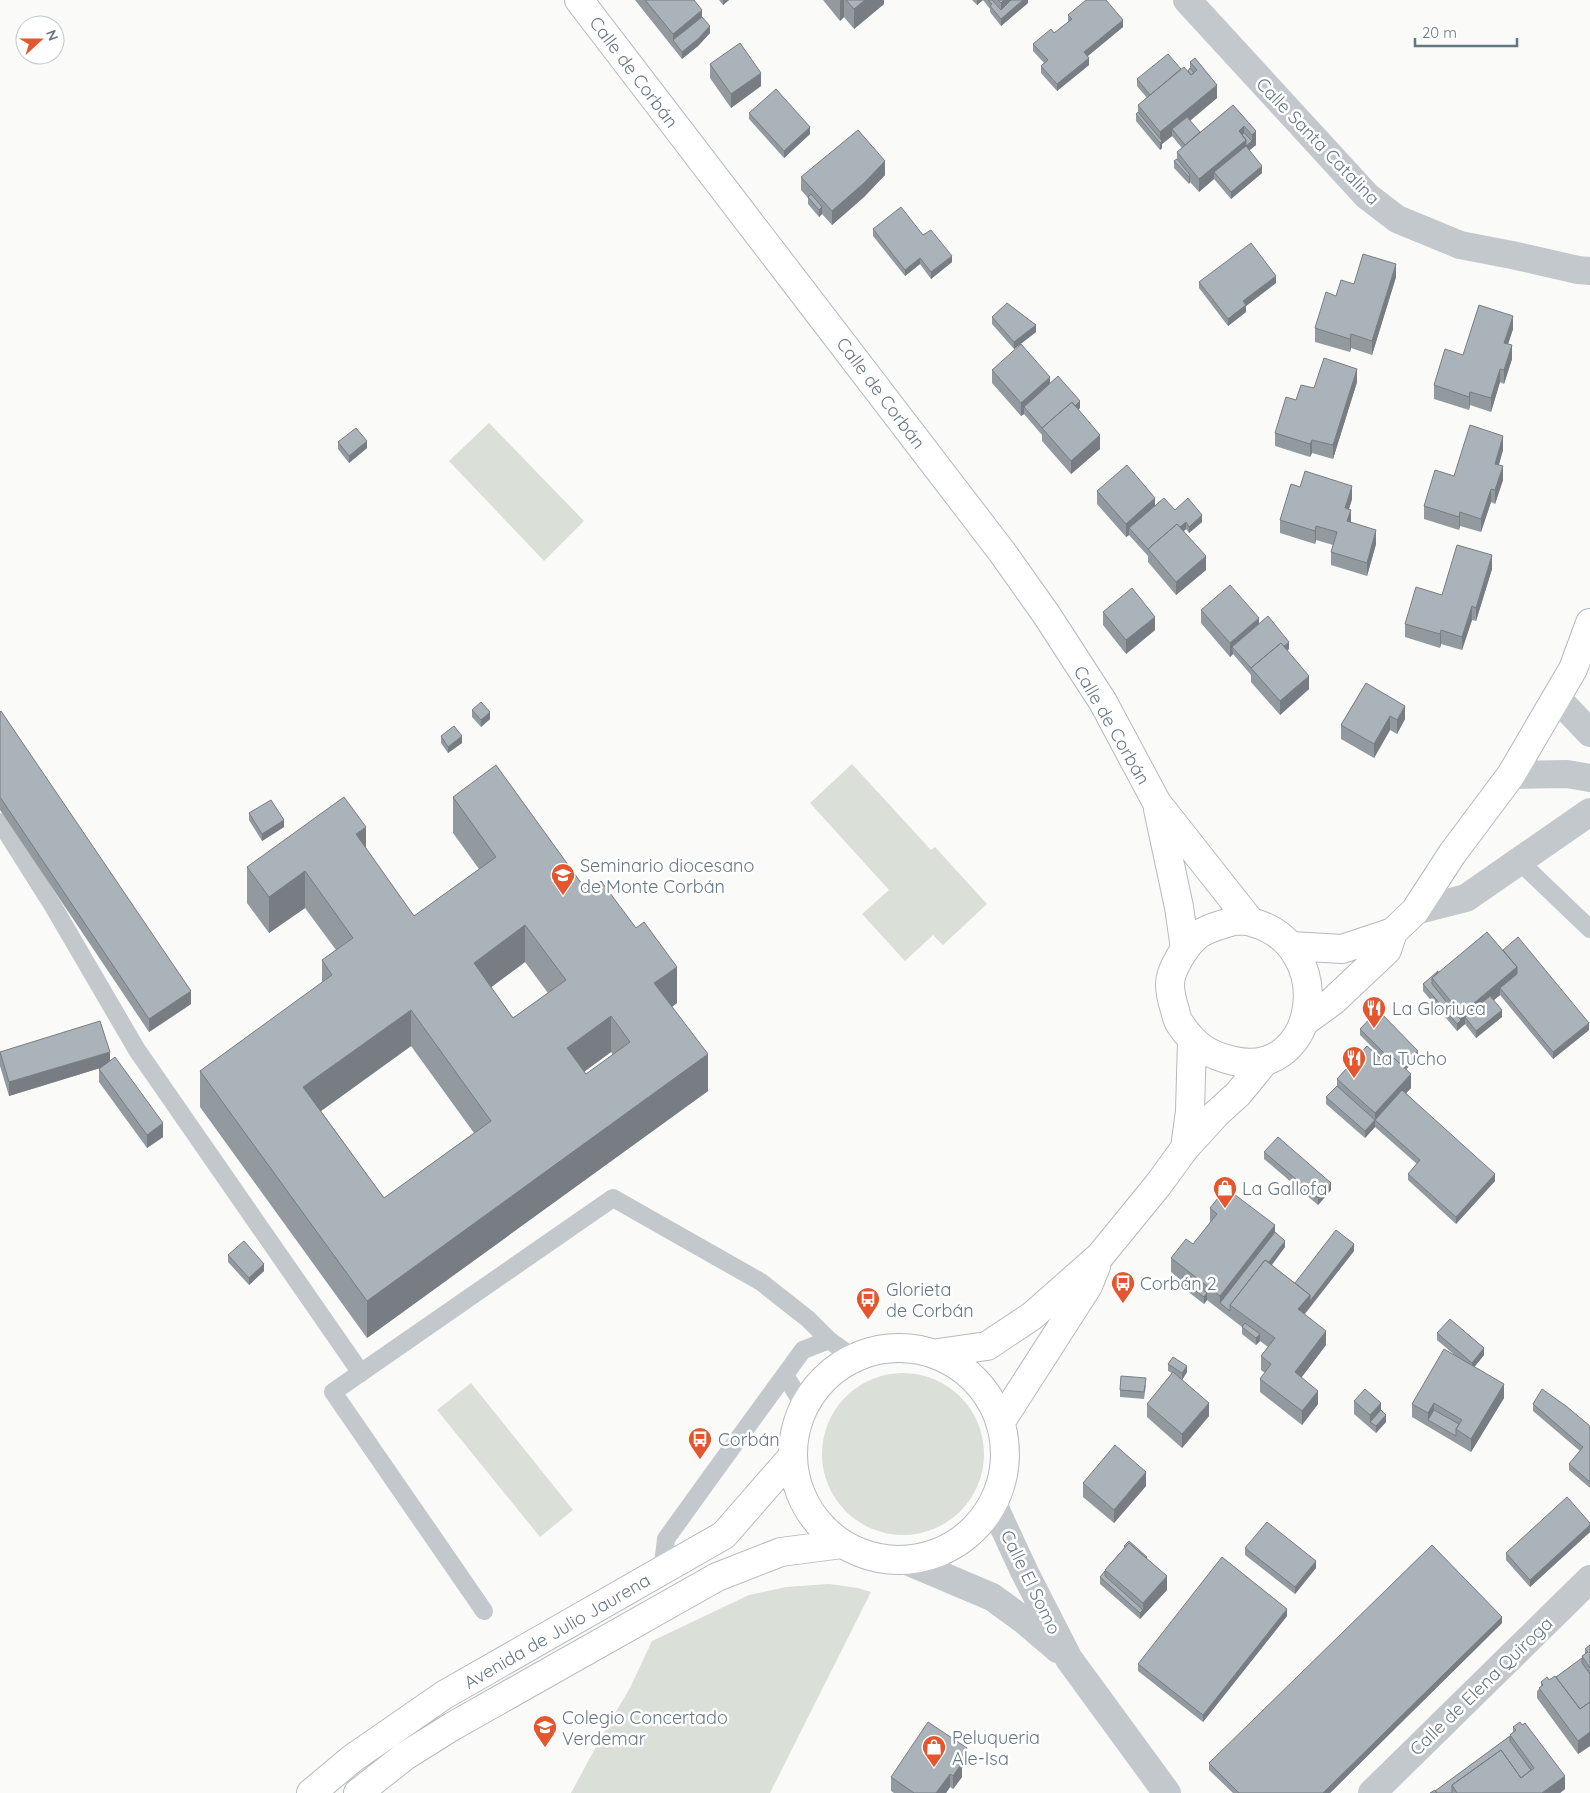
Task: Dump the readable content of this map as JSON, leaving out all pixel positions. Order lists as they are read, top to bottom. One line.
{"streets":{"main road":["Calle de Corbán","Avenida de Julio Jaurena"],"street":["Calle Santa Catalina","Calle El Somo","Calle de Elena Quiroga"]},"places":{"school or university":["Seminario diocesano de Monte Corbán","Colegio Concertado Verdemar"],"restaurant":["La Gloriuca","La Tucho"],"shop":["La Gallofa","Peluqueria Ale-Isa"],"bus stop":["Corbán 2","Glorieta de Corbán","Corbán"]},"scale_bar":"20 m","north":"right"}
